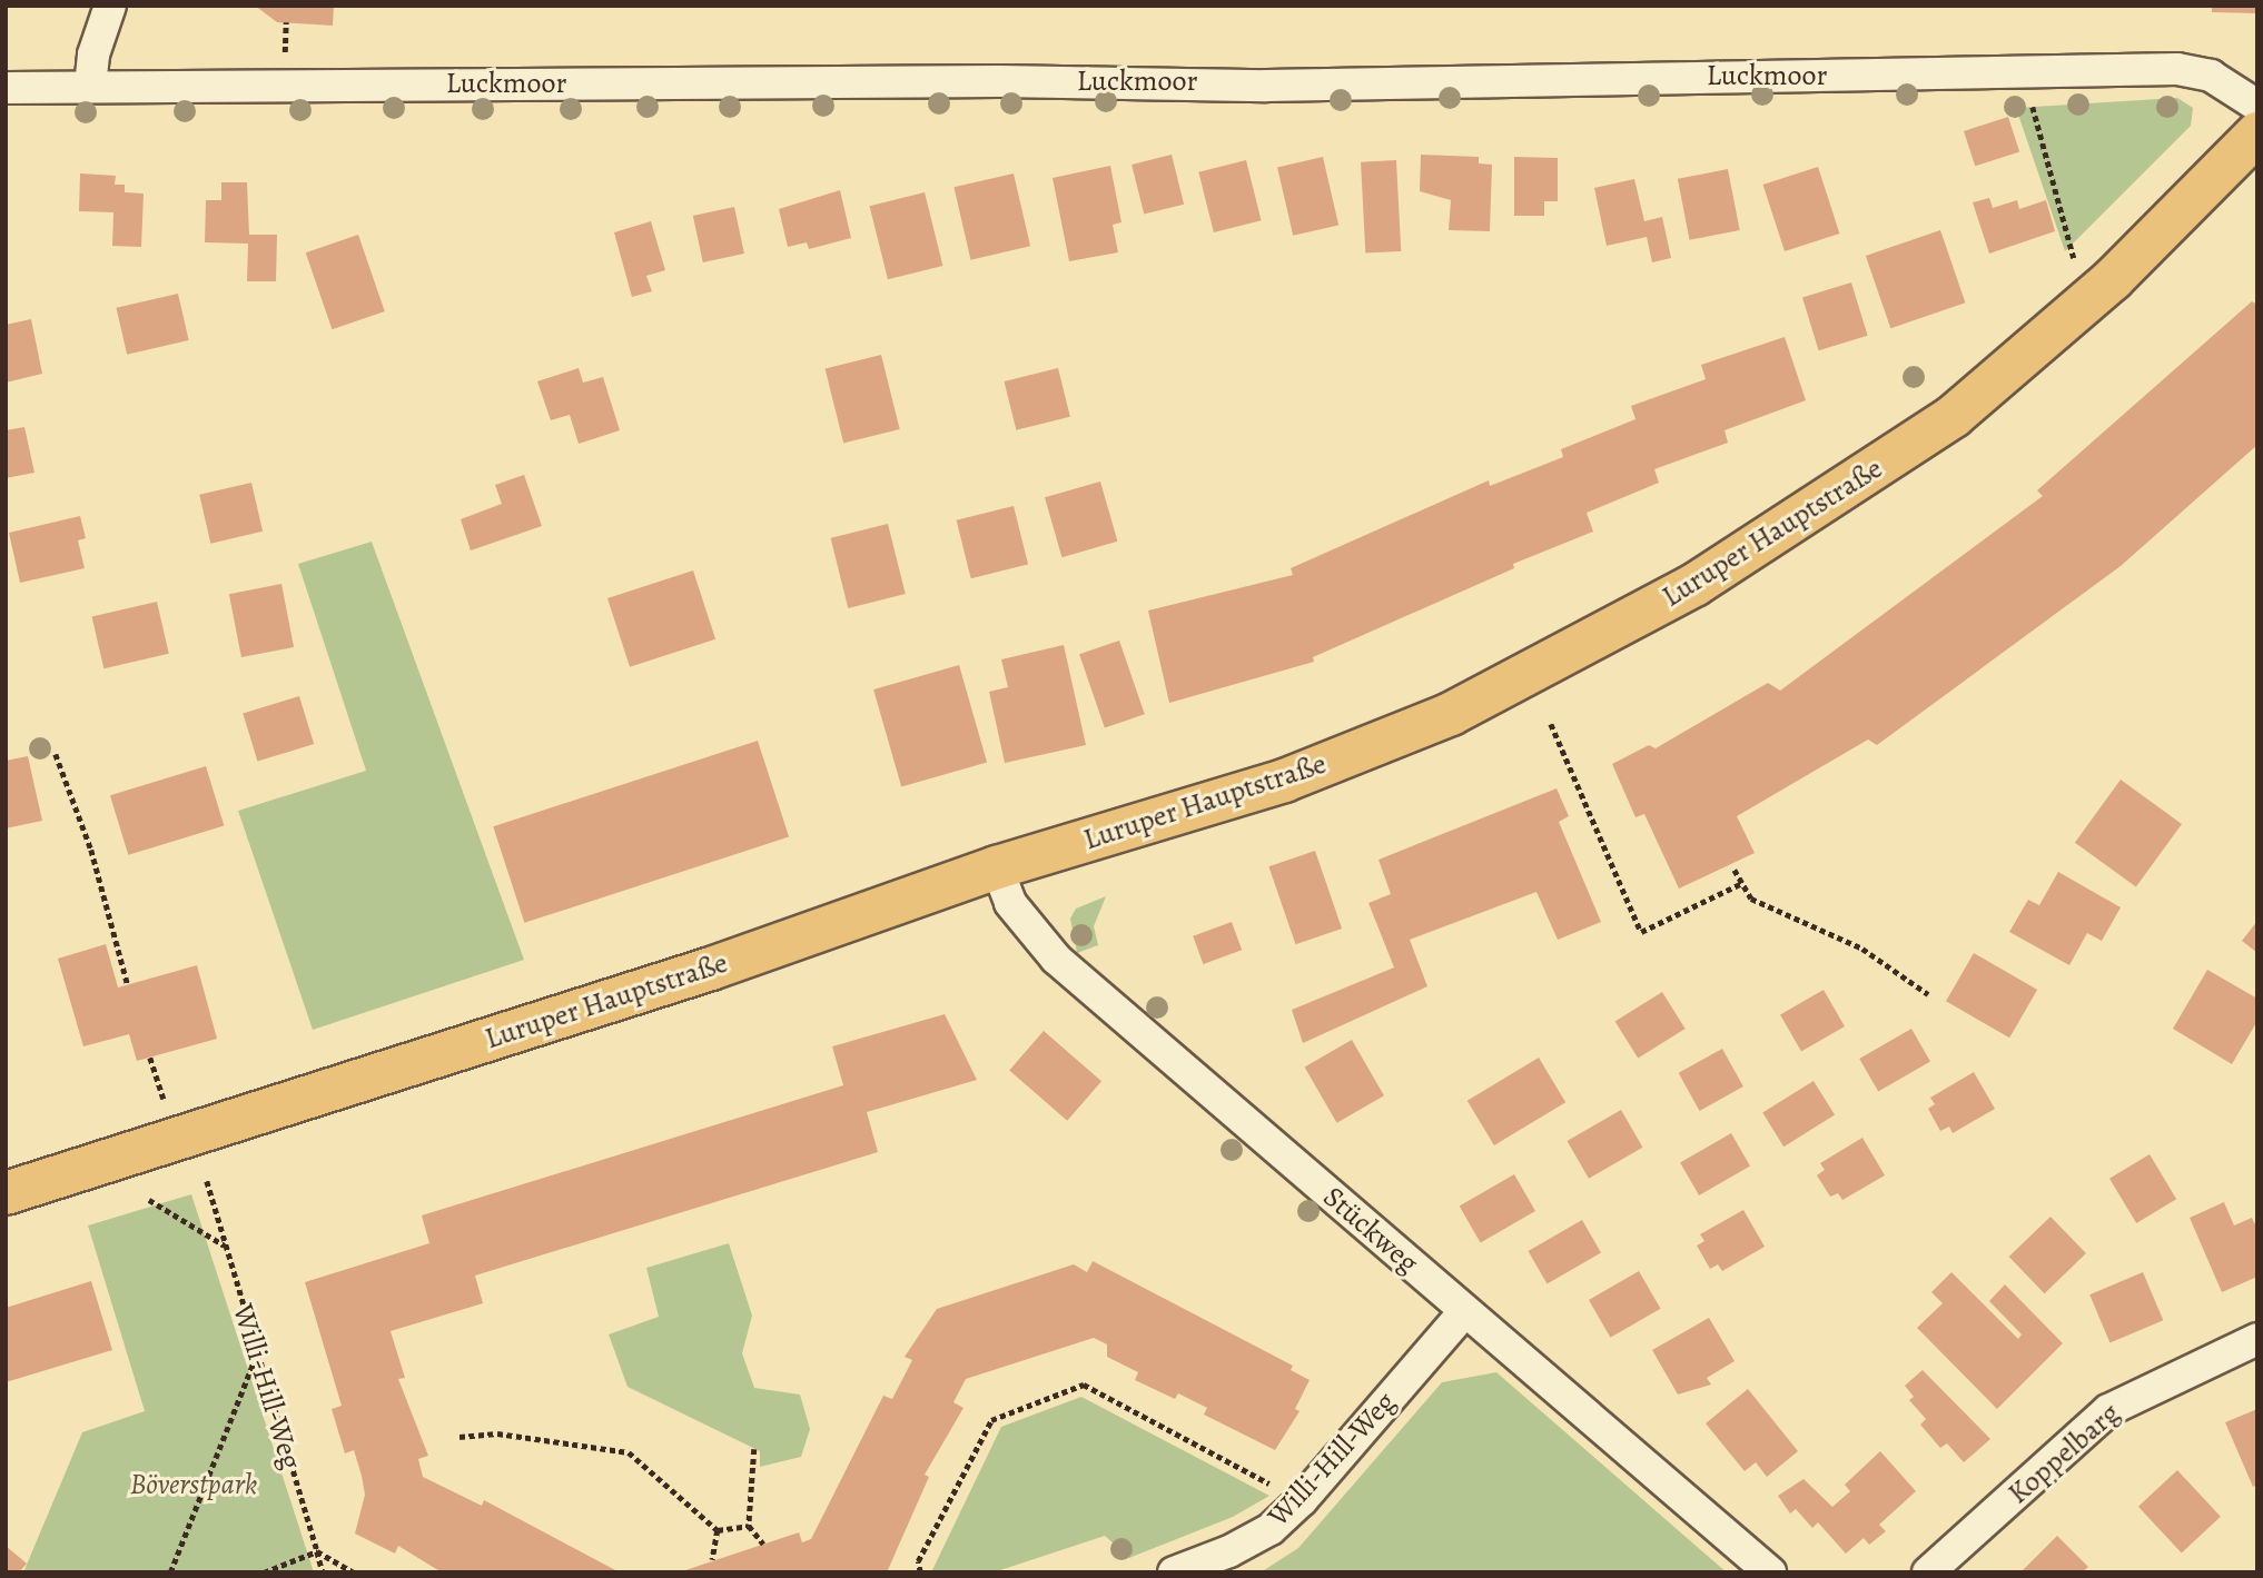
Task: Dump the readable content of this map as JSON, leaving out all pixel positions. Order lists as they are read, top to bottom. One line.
{"streets":{"main road":["Luruper Hauptstraße"],"street":["Luckmoor","Stückweg","Willi-Hill-Weg","Koppelbarg"]},"crossings":[["Luruper Hauptstraße","Stückweg"],["Stückweg","Willi-Hill-Weg"]],"parks":["Böverstpark"]}
